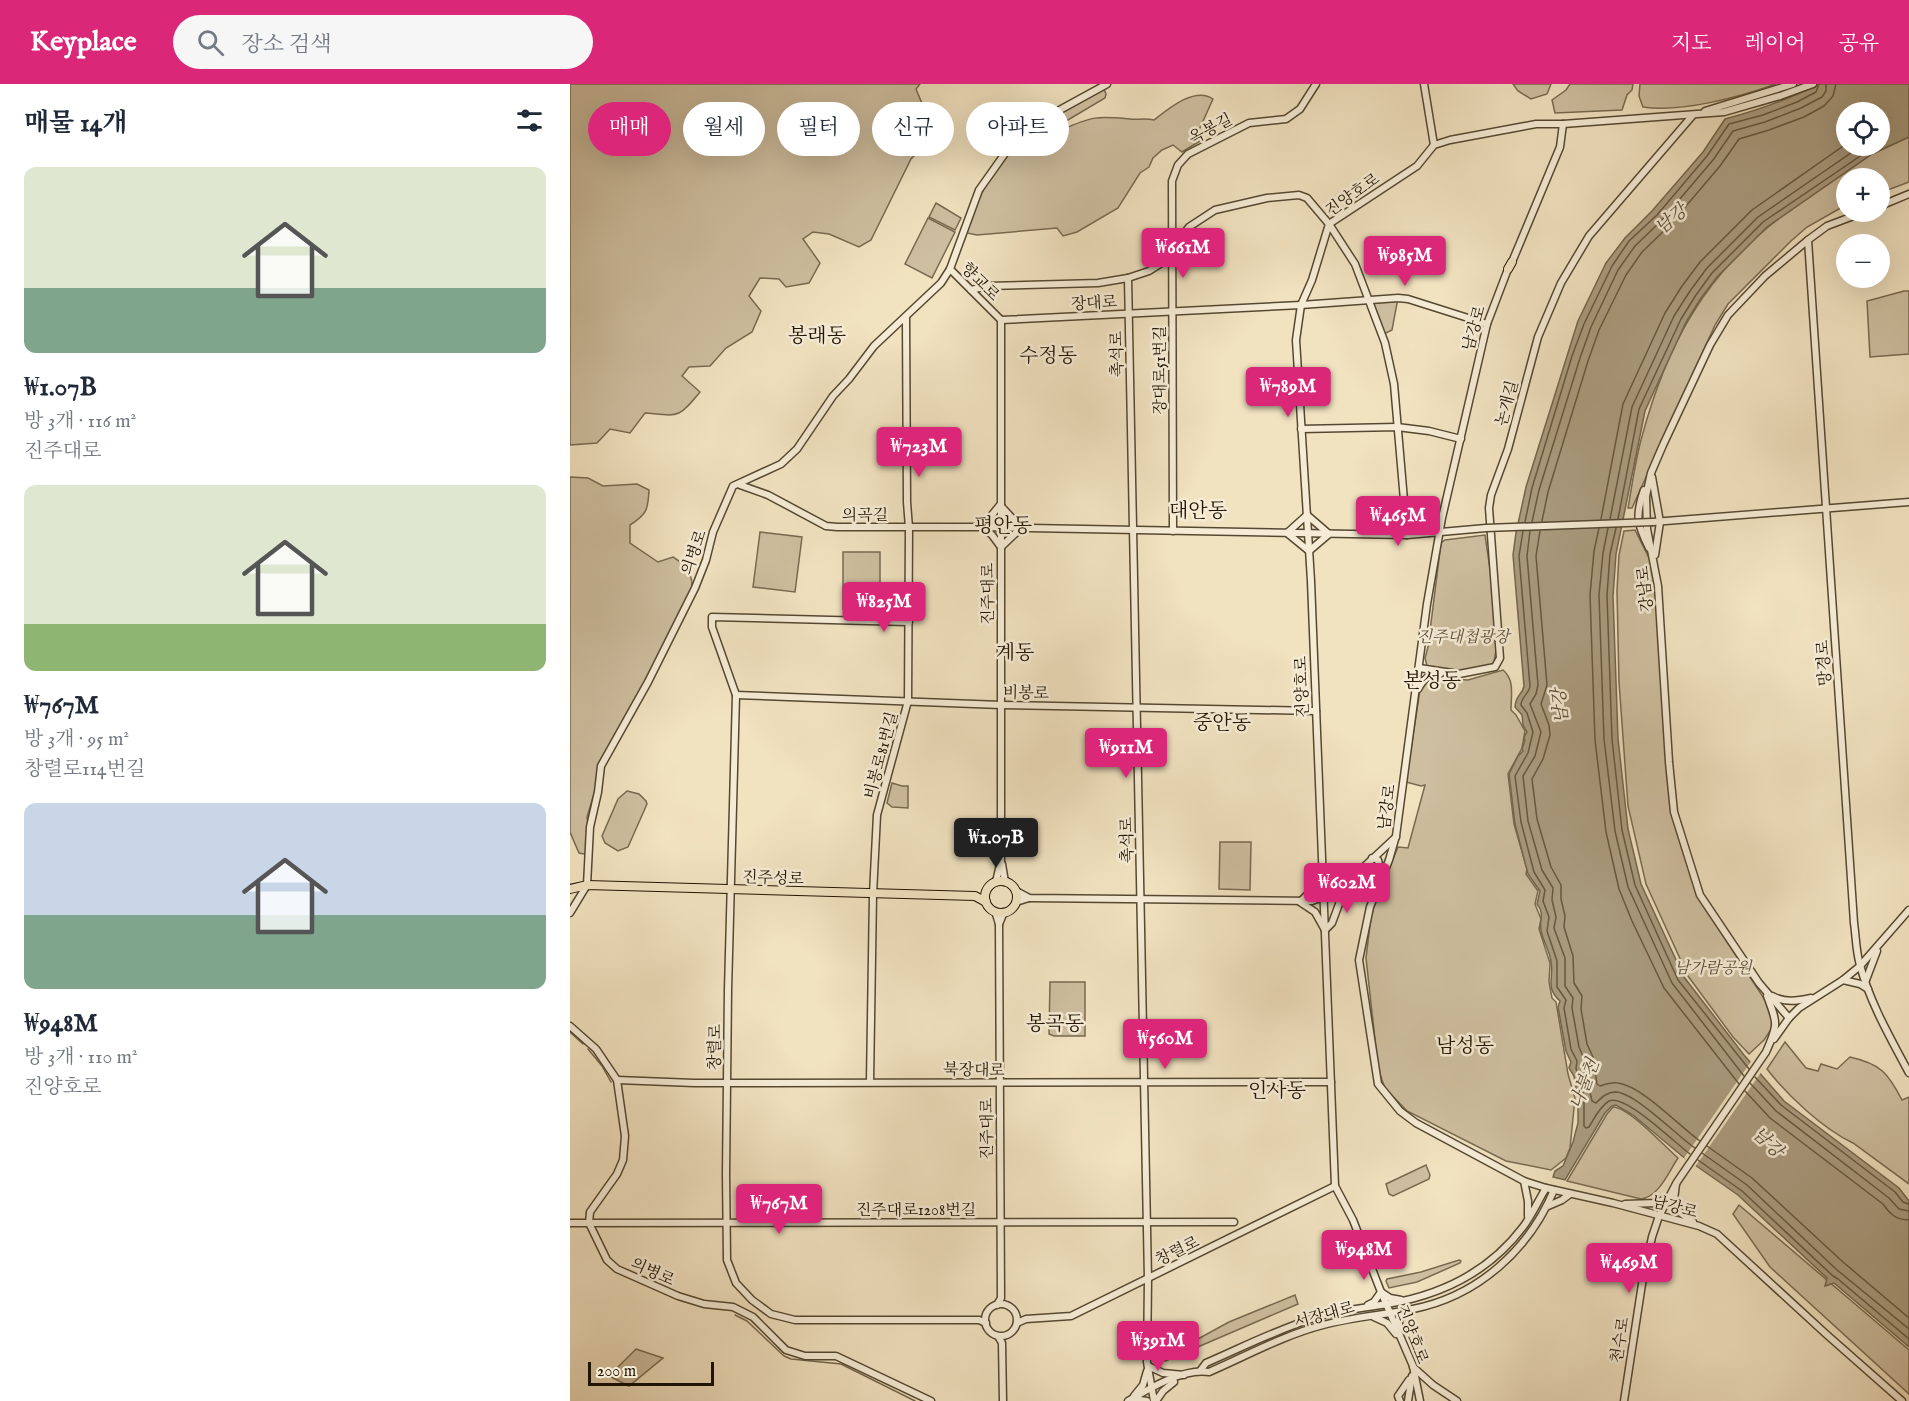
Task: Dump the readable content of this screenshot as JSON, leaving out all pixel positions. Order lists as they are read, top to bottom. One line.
{"streets":{"main road":["진주성로"],"street":["옥봉길","진양호로","향교로","장대로","남강로","촉석로","장대로51번길","논개길","의곡길","의병로","강남로","진주대로","망경로","비봉로","비봉로81번길","창렬로","북장대로","진주대로1208번길","서장대로","천수로"]},"crossings":[["옥봉길","장대로"],["옥봉길","장대로51번길"],["진양호로","장대로"],["진양호로","비봉로"],["진양호로","창렬로"],["진양호로","북장대로"],["진양호로","서장대로"],["향교로","장대로"],["향교로","의곡길"],["향교로","의병로"],["향교로","진주대로"],["장대로","남강로"],["장대로","촉석로"],["장대로","장대로51번길"],["남강로","논개길"],["남강로","서장대로"],["남강로","천수로"],["촉석로","비봉로"],["촉석로","창렬로"],["촉석로","북장대로"],["촉석로","진주대로1208번길"],["촉석로","서장대로"],["의곡길","의병로"],["의곡길","진주대로"],["의곡길","비봉로81번길"],["의병로","비봉로81번길"],["의병로","진주성로"],["의병로","진주대로1208번길"],["진주대로","비봉로"],["진주대로","북장대로"],["진주대로","진주대로1208번길"],["비봉로","비봉로81번길"],["비봉로","창렬로"],["비봉로81번길","진주성로"],["비봉로81번길","창렬로"],["비봉로81번길","북장대로"],["진주성로","창렬로"],["창렬로","북장대로"],["창렬로","진주대로1208번길"]],"districts":["봉래동","수정동","대안동","평안동","계동","본성동","중안동","봉곡동","남성동","인사동"],"water":["남강","나불천"],"parks":["진주대첩광장","남가람공원"],"scale_bar":"200 m","page":{"header":"Keyplace","search":"장소 검색","nav":["지도","레이어","공유"],"heading":"매물 14개","map_buttons":["+","−"],"chip":["매매","월세","필터","신규","아파트"],"list":[{"name":"₩1.07B","note":"방 3개 · 116 m² · 진주대로"},{"name":"₩767M","note":"방 3개 · 95 m² · 창렬로114번길"},{"name":"₩948M","note":"방 3개 · 110 m² · 진양호로"}],"price":["₩661M","₩985M","₩789M","₩723M","₩465M","₩825M","₩911M","₩1.07B","₩602M","₩560M","₩767M","₩948M","₩469M","₩391M"],"scale":"200 m"}}
